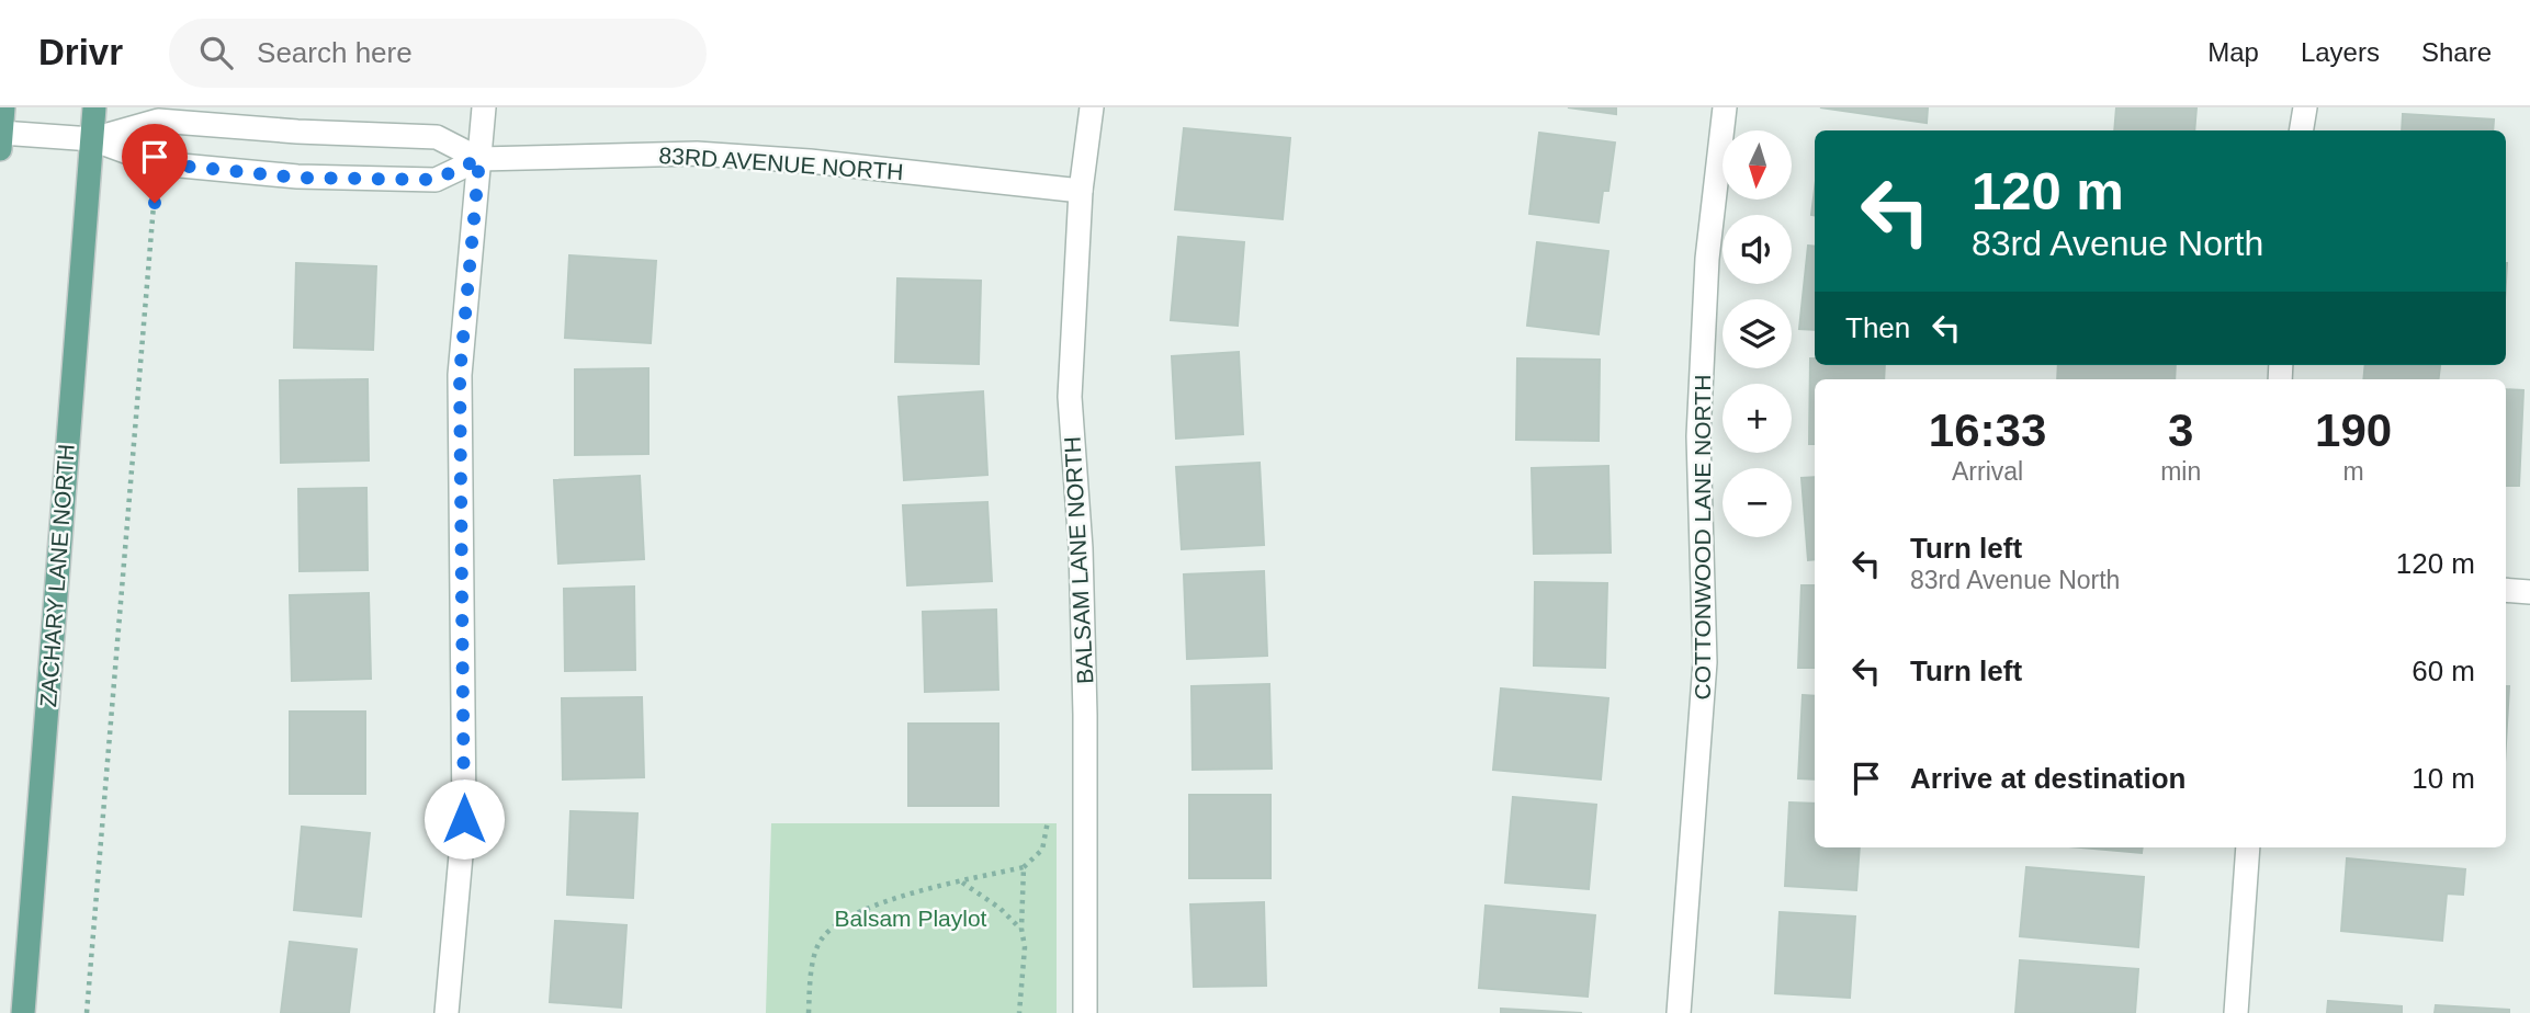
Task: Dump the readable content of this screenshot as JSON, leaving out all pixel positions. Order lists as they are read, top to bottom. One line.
{"streets":{"main road":["ZACHARY LANE NORTH"],"street":["83RD AVENUE NORTH","COTTONWOOD LANE NORTH","BALSAM LANE NORTH"]},"crossings":[["83RD AVENUE NORTH","BALSAM LANE NORTH"],["83RD AVENUE NORTH","ZACHARY LANE NORTH"]],"parks":["Balsam Playlot"],"north":"bottom","page":{"header":"Drivr","search":"Search here","nav":["Map","Layers","Share"],"map_buttons":["+","−"],"turn":["120 m","83rd Avenue North"],"then":"Then","eta":["16:33","Arrival","3","min","190","m"],"list":[{"name":"Turn left","note":"83rd Avenue North","value":"120 m"},{"name":"Turn left","value":"60 m"},{"name":"Arrive at destination","value":"10 m"}]}}
